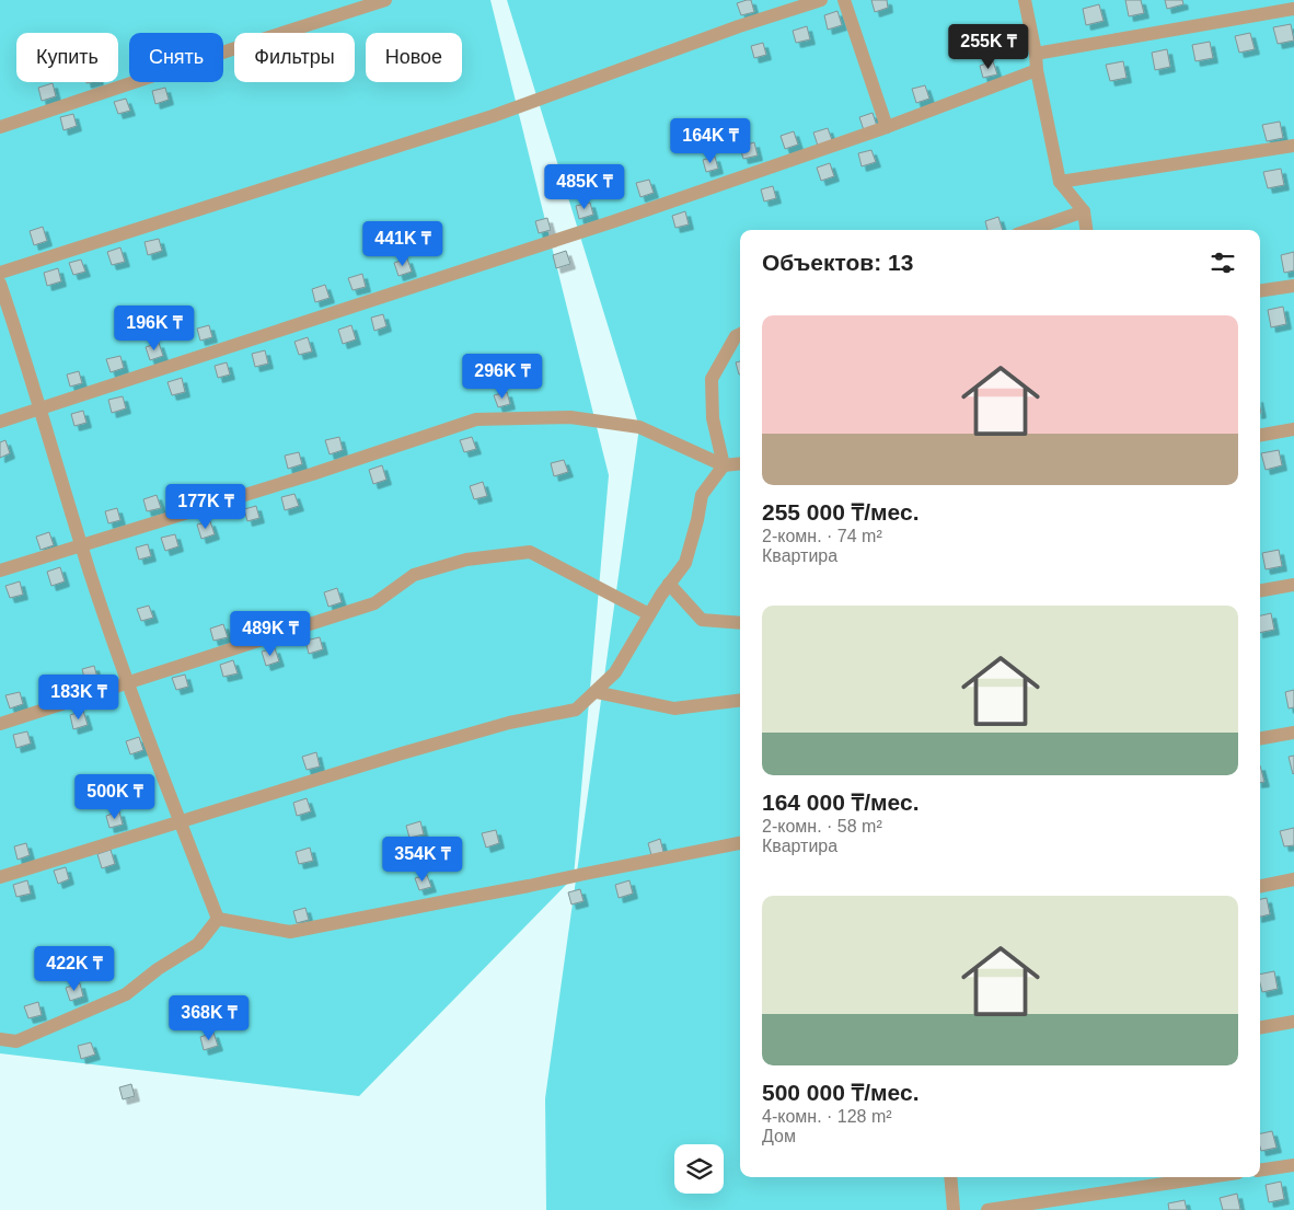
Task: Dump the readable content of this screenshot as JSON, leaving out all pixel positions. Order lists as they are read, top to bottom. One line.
{"page":{"price":["255K ₸","164K ₸","485K ₸","441K ₸","196K ₸","296K ₸","177K ₸","489K ₸","183K ₸","500K ₸","354K ₸","422K ₸","368K ₸"],"chip":["Купить","Снять","Фильтры","Новое"],"heading":"Объектов: 13","list":[{"name":"255 000 ₸/мес.","note":"2-комн. · 74 m² · Квартира"},{"name":"164 000 ₸/мес.","note":"2-комн. · 58 m² · Квартира"},{"name":"500 000 ₸/мес.","note":"4-комн. · 128 m² · Дом"}]}}
